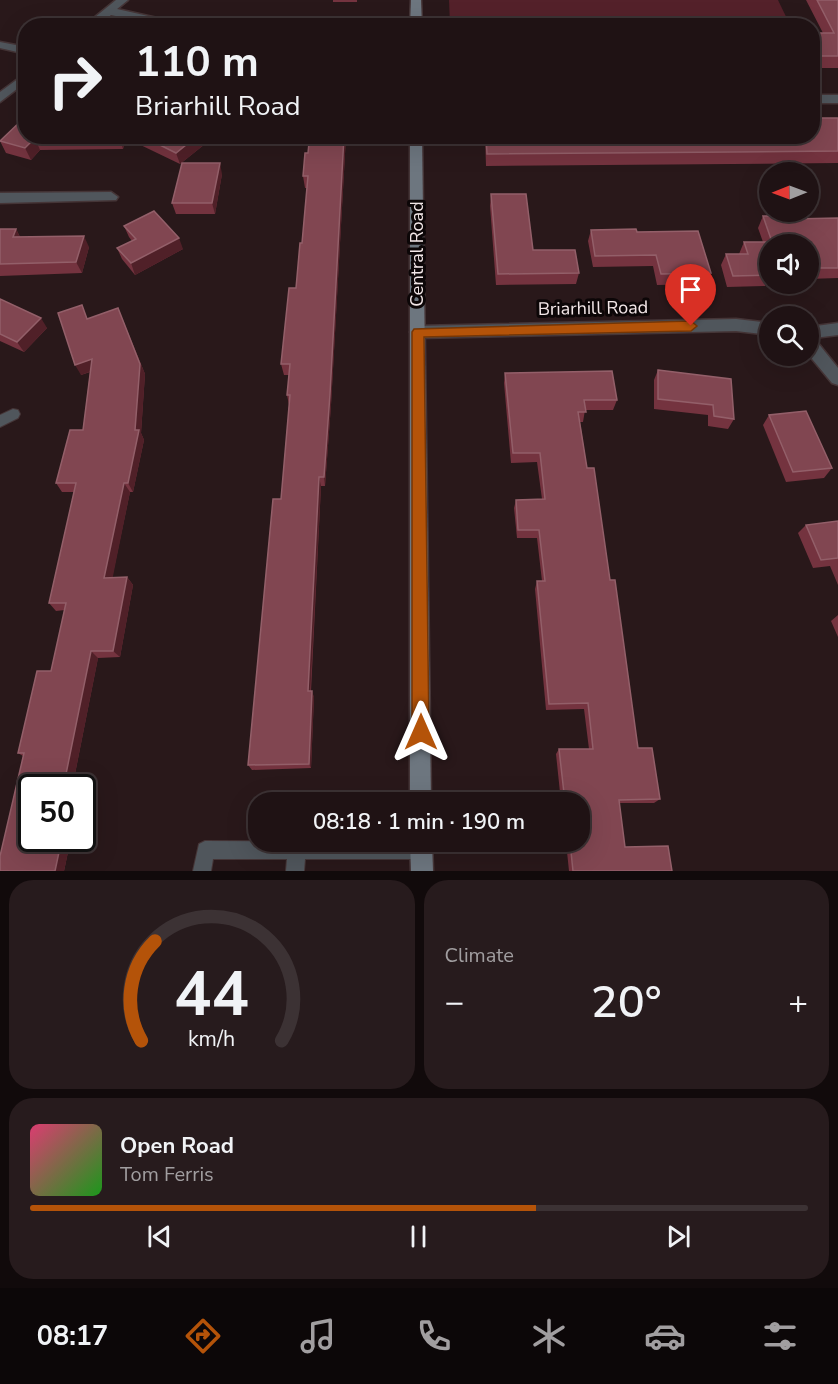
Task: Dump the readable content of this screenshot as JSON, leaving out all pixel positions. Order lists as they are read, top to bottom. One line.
{"streets":{"main road":["Central Road"],"street":["Briarhill Road"]},"crossings":[["Central Road","Briarhill Road"]],"north":"left","page":{"turn":["110 m","Briarhill Road"],"limit":"50","trip":"08:18 · 1 min · 190 m","tile":"Climate","heat":["−","20°","+"],"song":["Open Road","Tom Ferris"],"tabs":"08:17","gauge":["44","km/h"]}}
